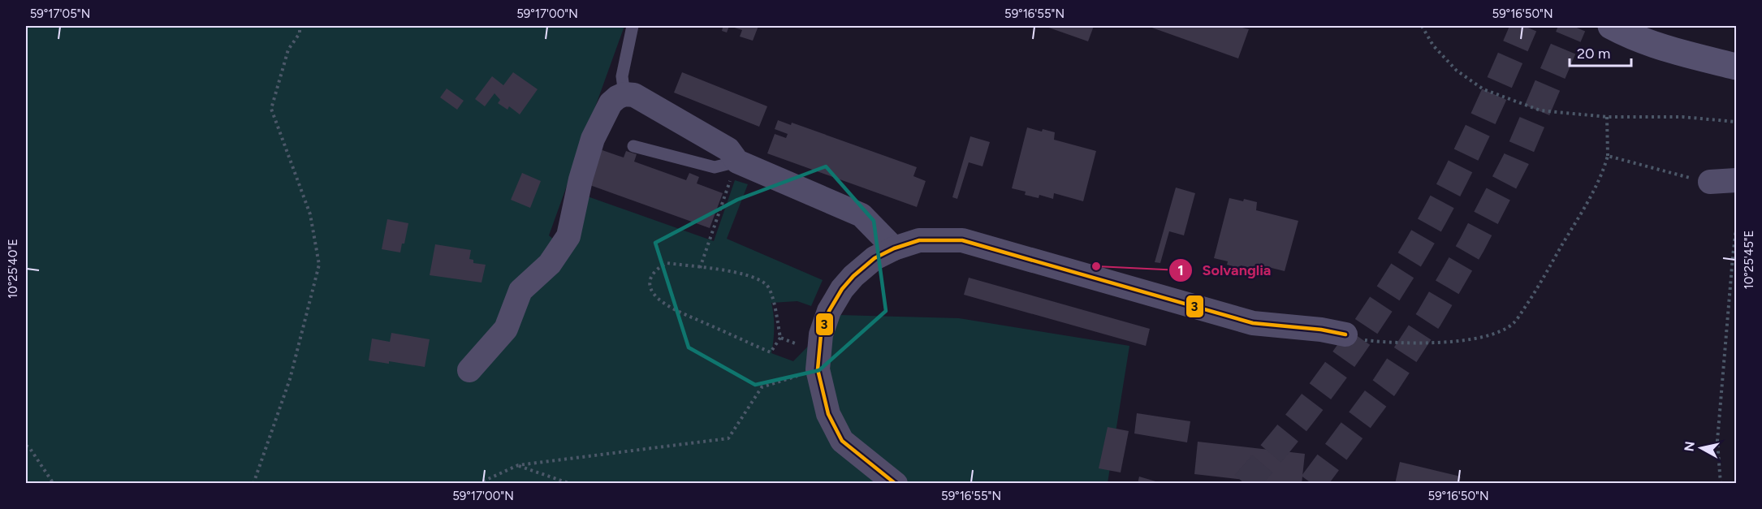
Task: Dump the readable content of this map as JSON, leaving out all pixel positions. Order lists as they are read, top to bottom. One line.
{"places":["Solvanglia"],"lines":["transit line 3"],"scale_bar":"20 m","north":"left","coordinates":["59°17'05\"N","59°17'00\"N","59°16'55\"N","59°16'50\"N","10°25'45\"E","10°25'40\"E"]}
